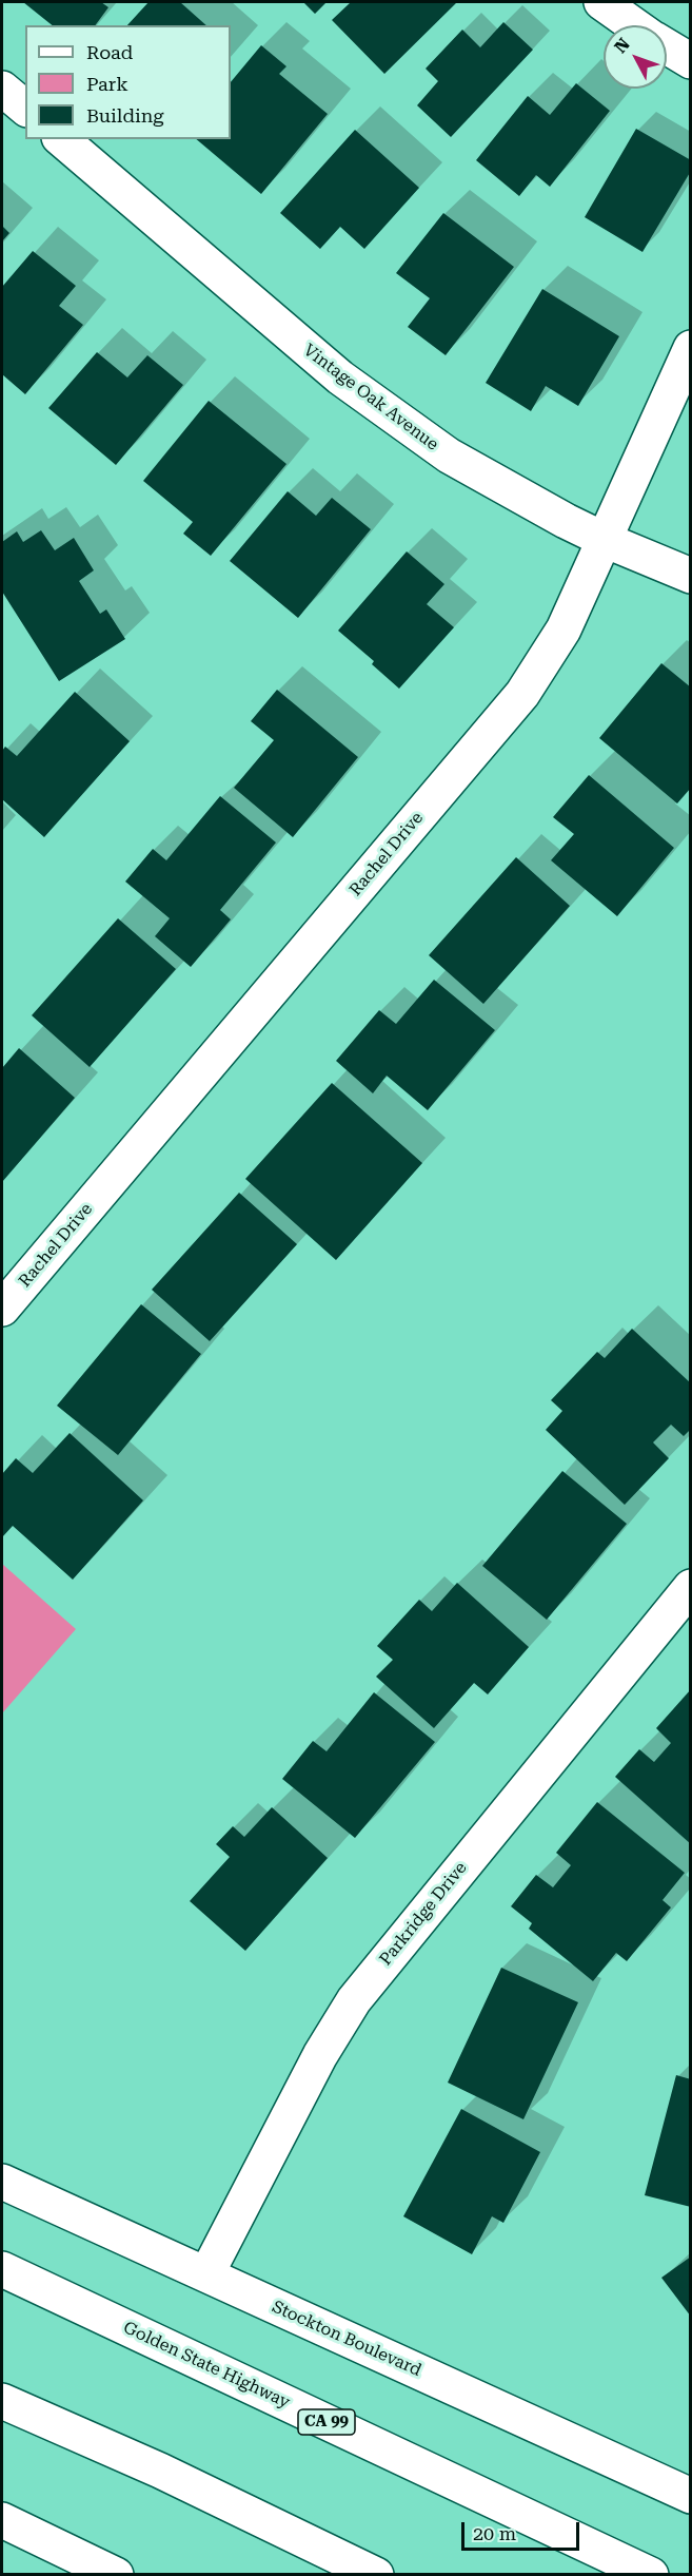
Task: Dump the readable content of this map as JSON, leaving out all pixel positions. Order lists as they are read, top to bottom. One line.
{"streets":{"main road":["Vintage Oak Avenue","Rachel Drive","Parkridge Drive","Stockton Boulevard","Golden State Highway","CA 99"]},"crossings":[["Vintage Oak Avenue","Rachel Drive"],["Parkridge Drive","Stockton Boulevard"]],"legend":["Road","Park","Building"],"scale_bar":"20 m","north":"top left"}
